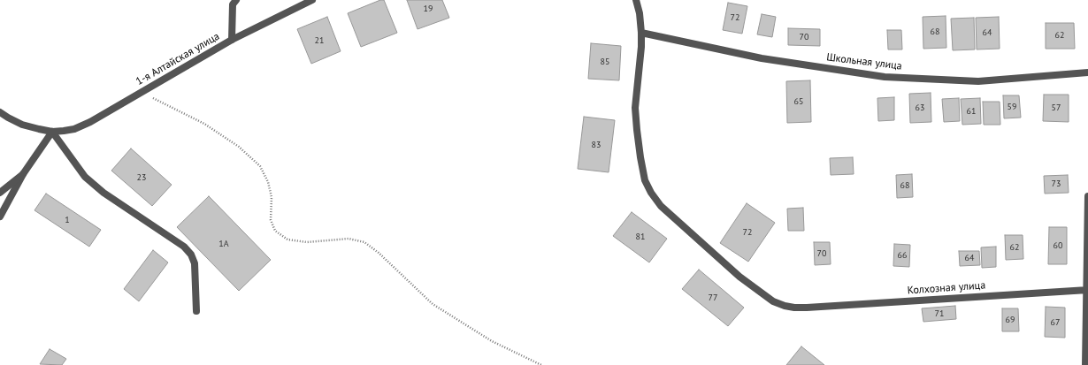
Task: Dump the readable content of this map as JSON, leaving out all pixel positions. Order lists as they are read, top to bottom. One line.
{"streets":{"street":["1-я Алтайская улица","Школьная улица","Колхозная улица"]},"crossings":[["Школьная улица","Колхозная улица"]],"house_numbers":["19","72","68","64","62","70","21","85","65","59","63","57","61","83","23","73","68","1","72","81","1А","60","62","70","66","64","77","71","69","67"]}
